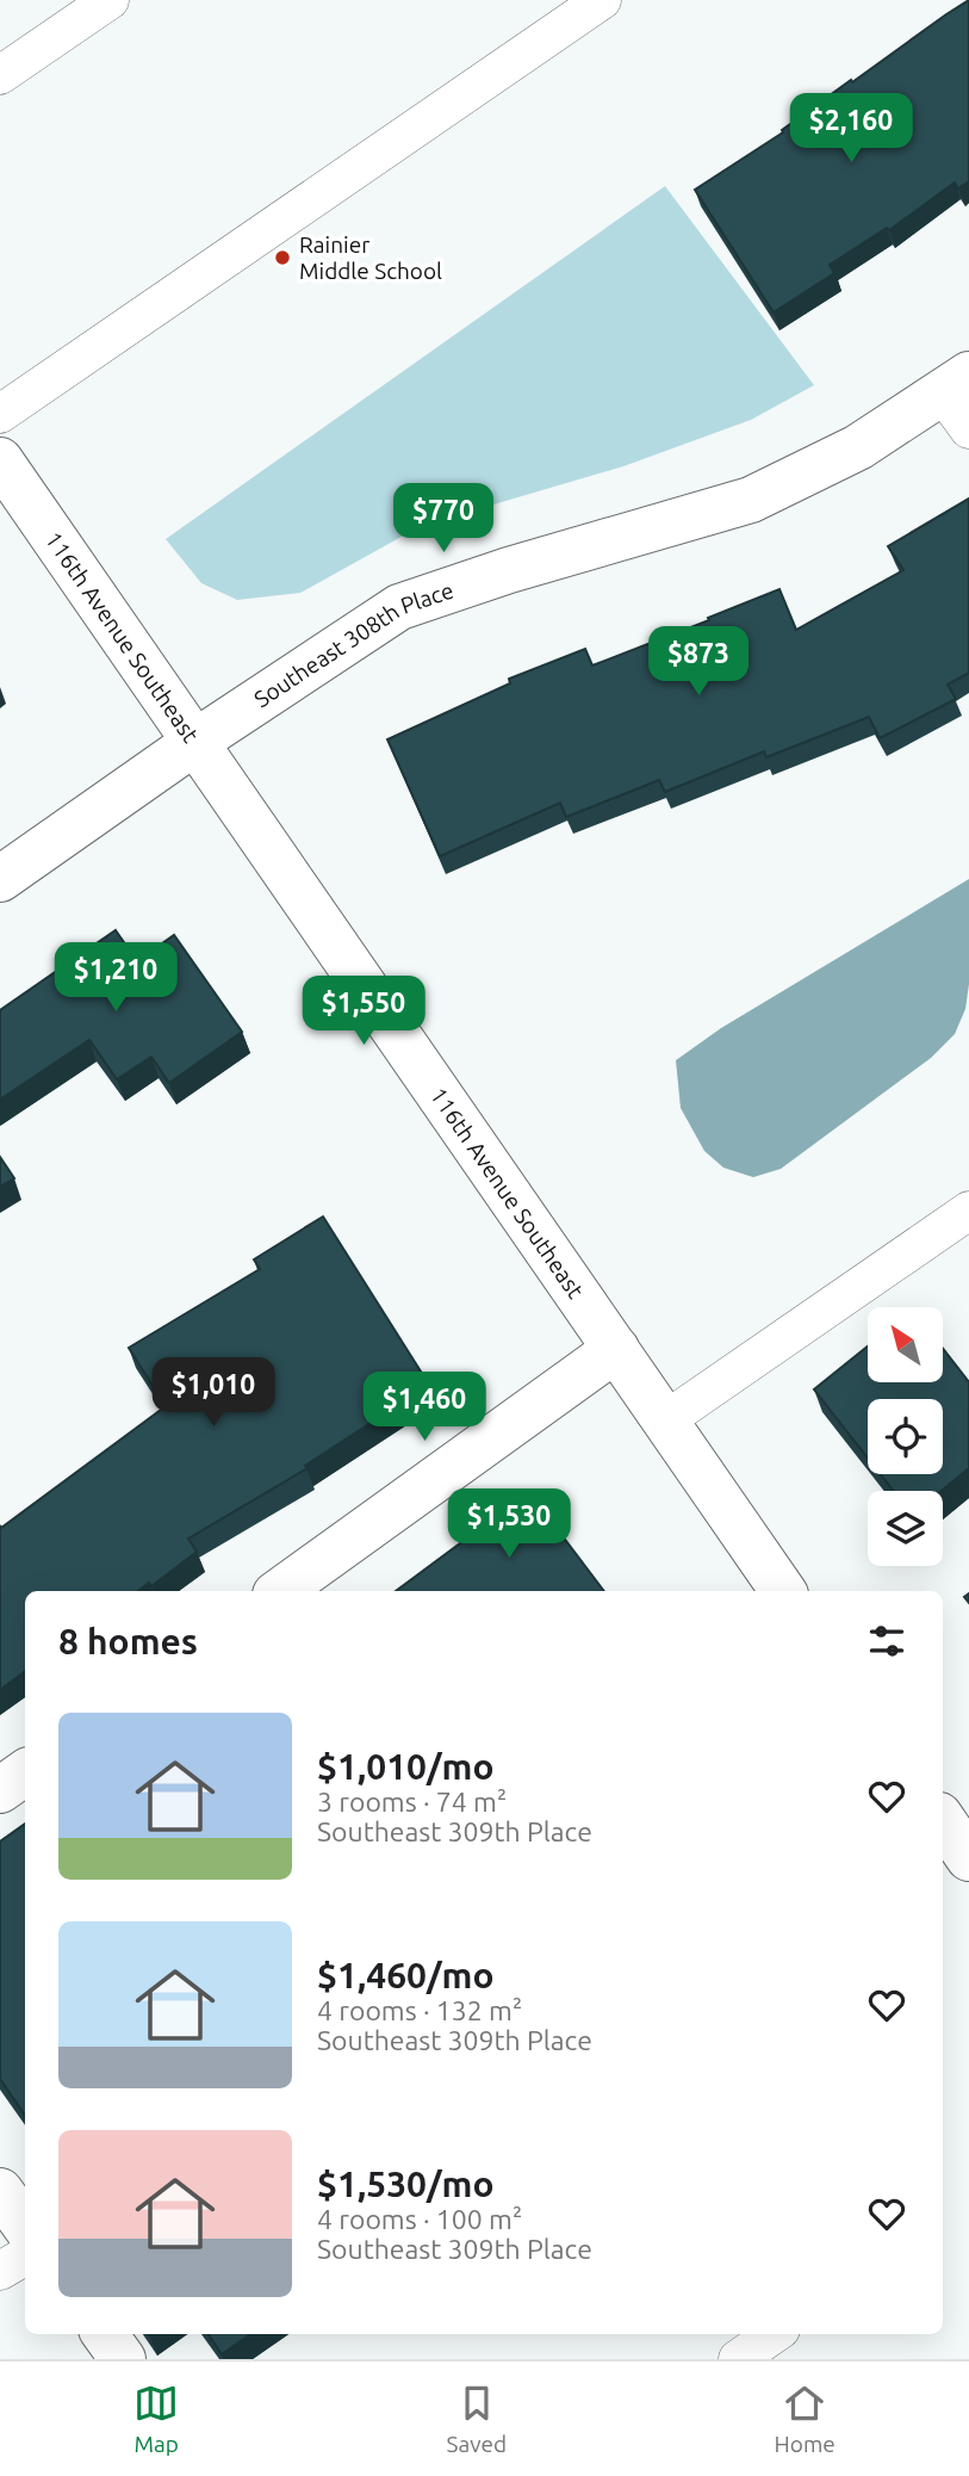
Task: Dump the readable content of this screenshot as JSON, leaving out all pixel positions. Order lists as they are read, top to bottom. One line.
{"streets":{"street":["116th Avenue Southeast","Southeast 308th Place"]},"crossings":[["116th Avenue Southeast","Southeast 308th Place"]],"places":["Rainier Middle School"],"north":"top left","page":{"price":["$2,160","$770","$873","$1,210","$1,550","$1,010","$1,460","$1,530"],"heading":"8 homes","list":[{"name":"$1,010/mo","note":"3 rooms · 74 m² · Southeast 309th Place"},{"name":"$1,460/mo","note":"4 rooms · 132 m² · Southeast 309th Place"},{"name":"$1,530/mo","note":"4 rooms · 100 m² · Southeast 309th Place"}],"tabs":["Map","Saved","Home"]}}
